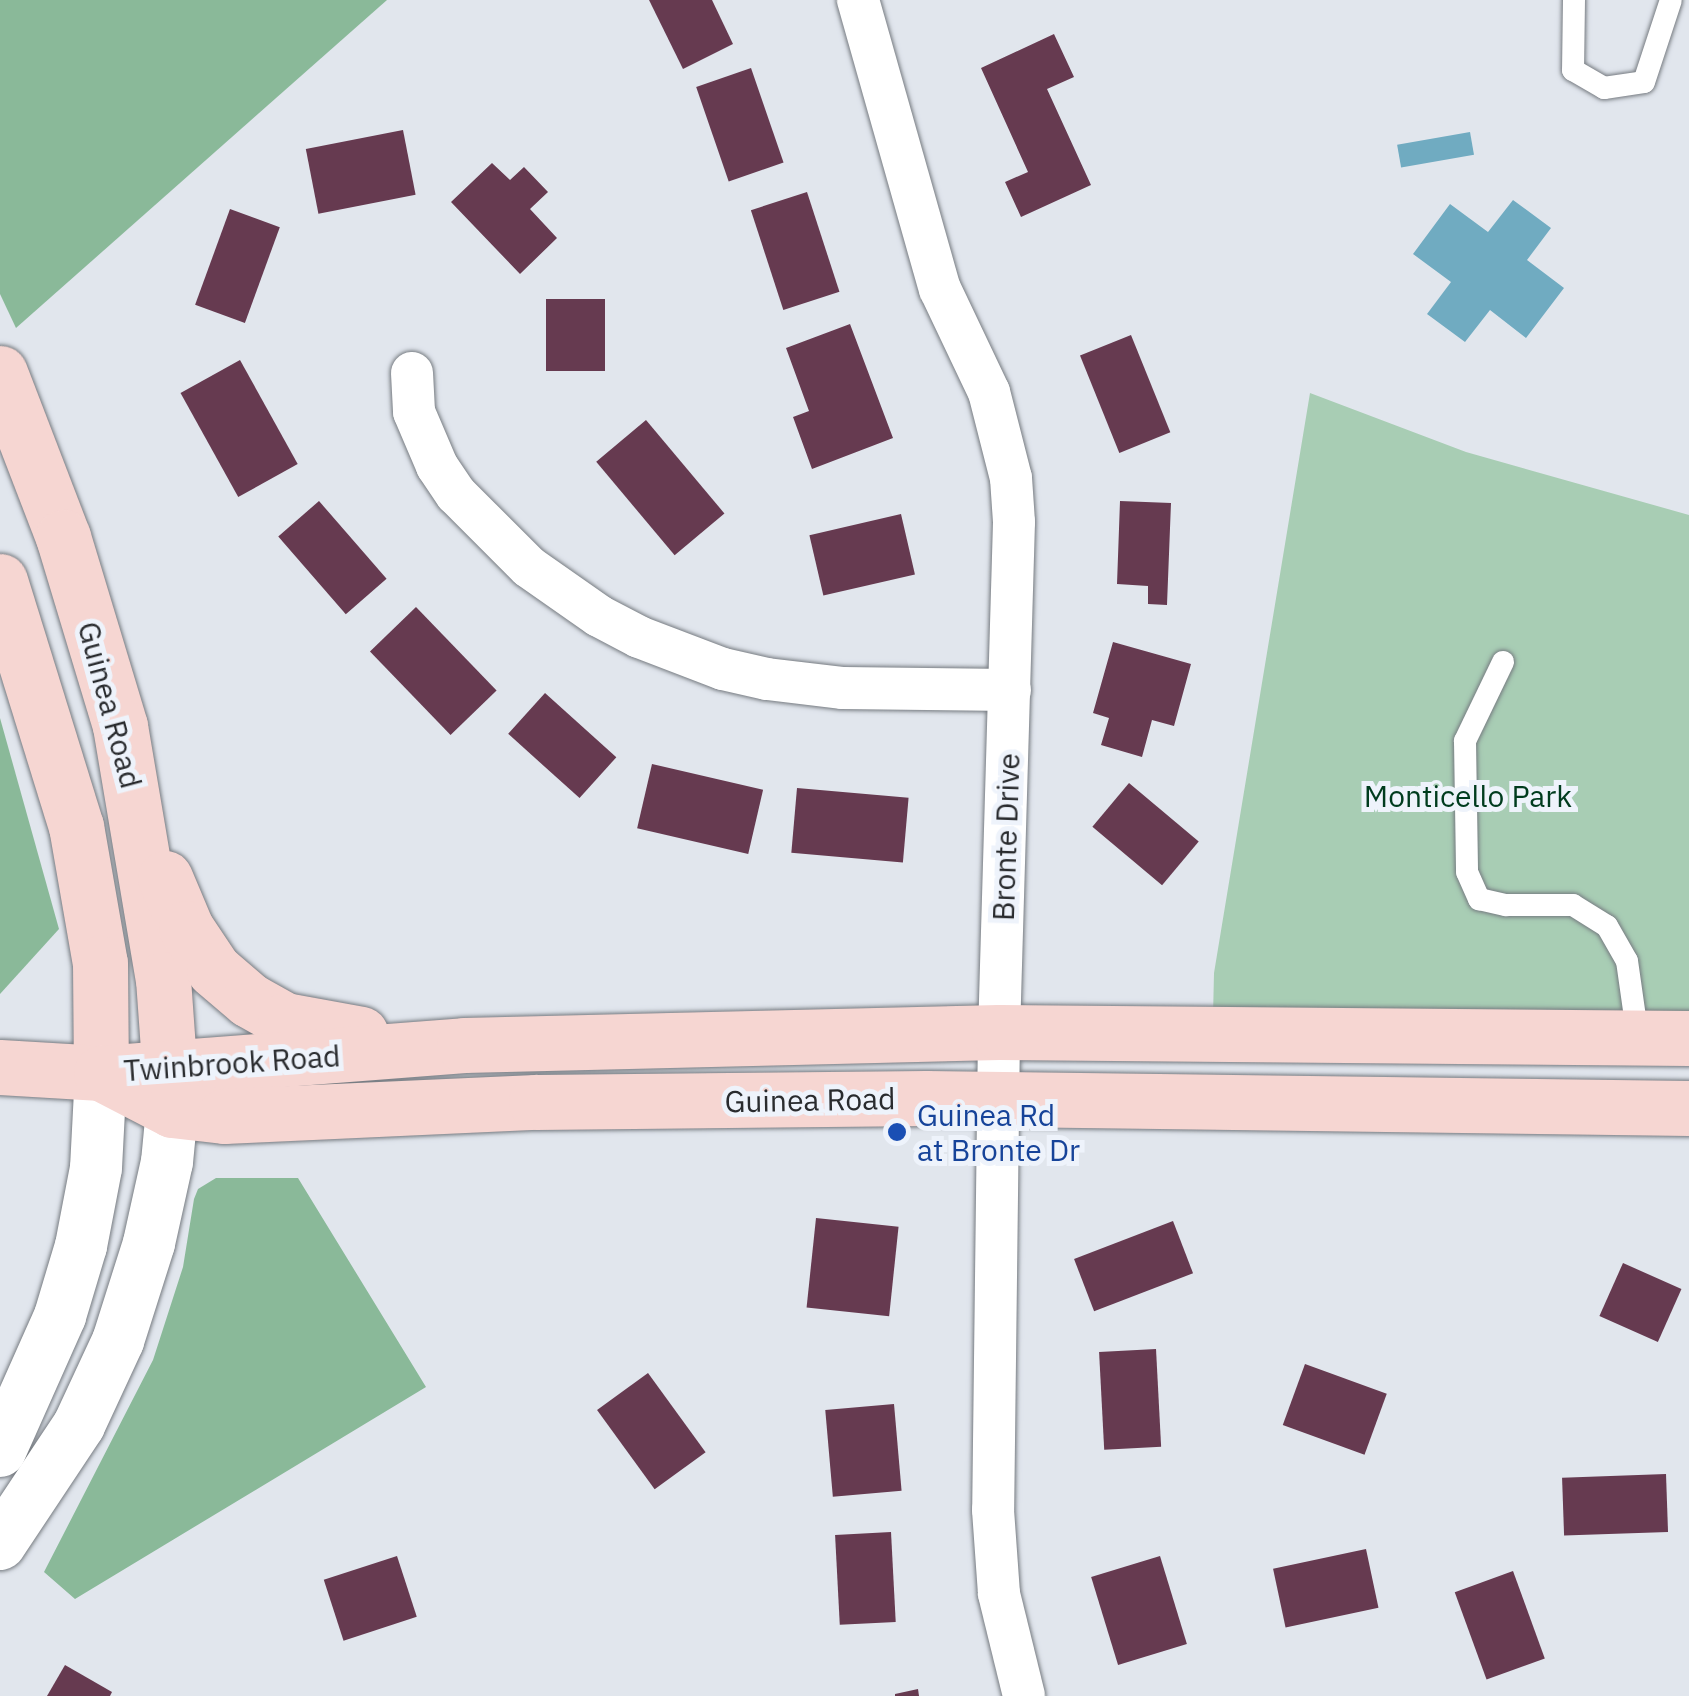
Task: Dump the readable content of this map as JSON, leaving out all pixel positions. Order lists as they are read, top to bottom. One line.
{"streets":{"main road":["Guinea Road","Twinbrook Road"],"street":["Bronte Drive"]},"crossings":[["Guinea Road","Bronte Drive"],["Guinea Road","Twinbrook Road"]],"parks":["Monticello Park"],"places":["Guinea Rd at Bronte Dr"]}
